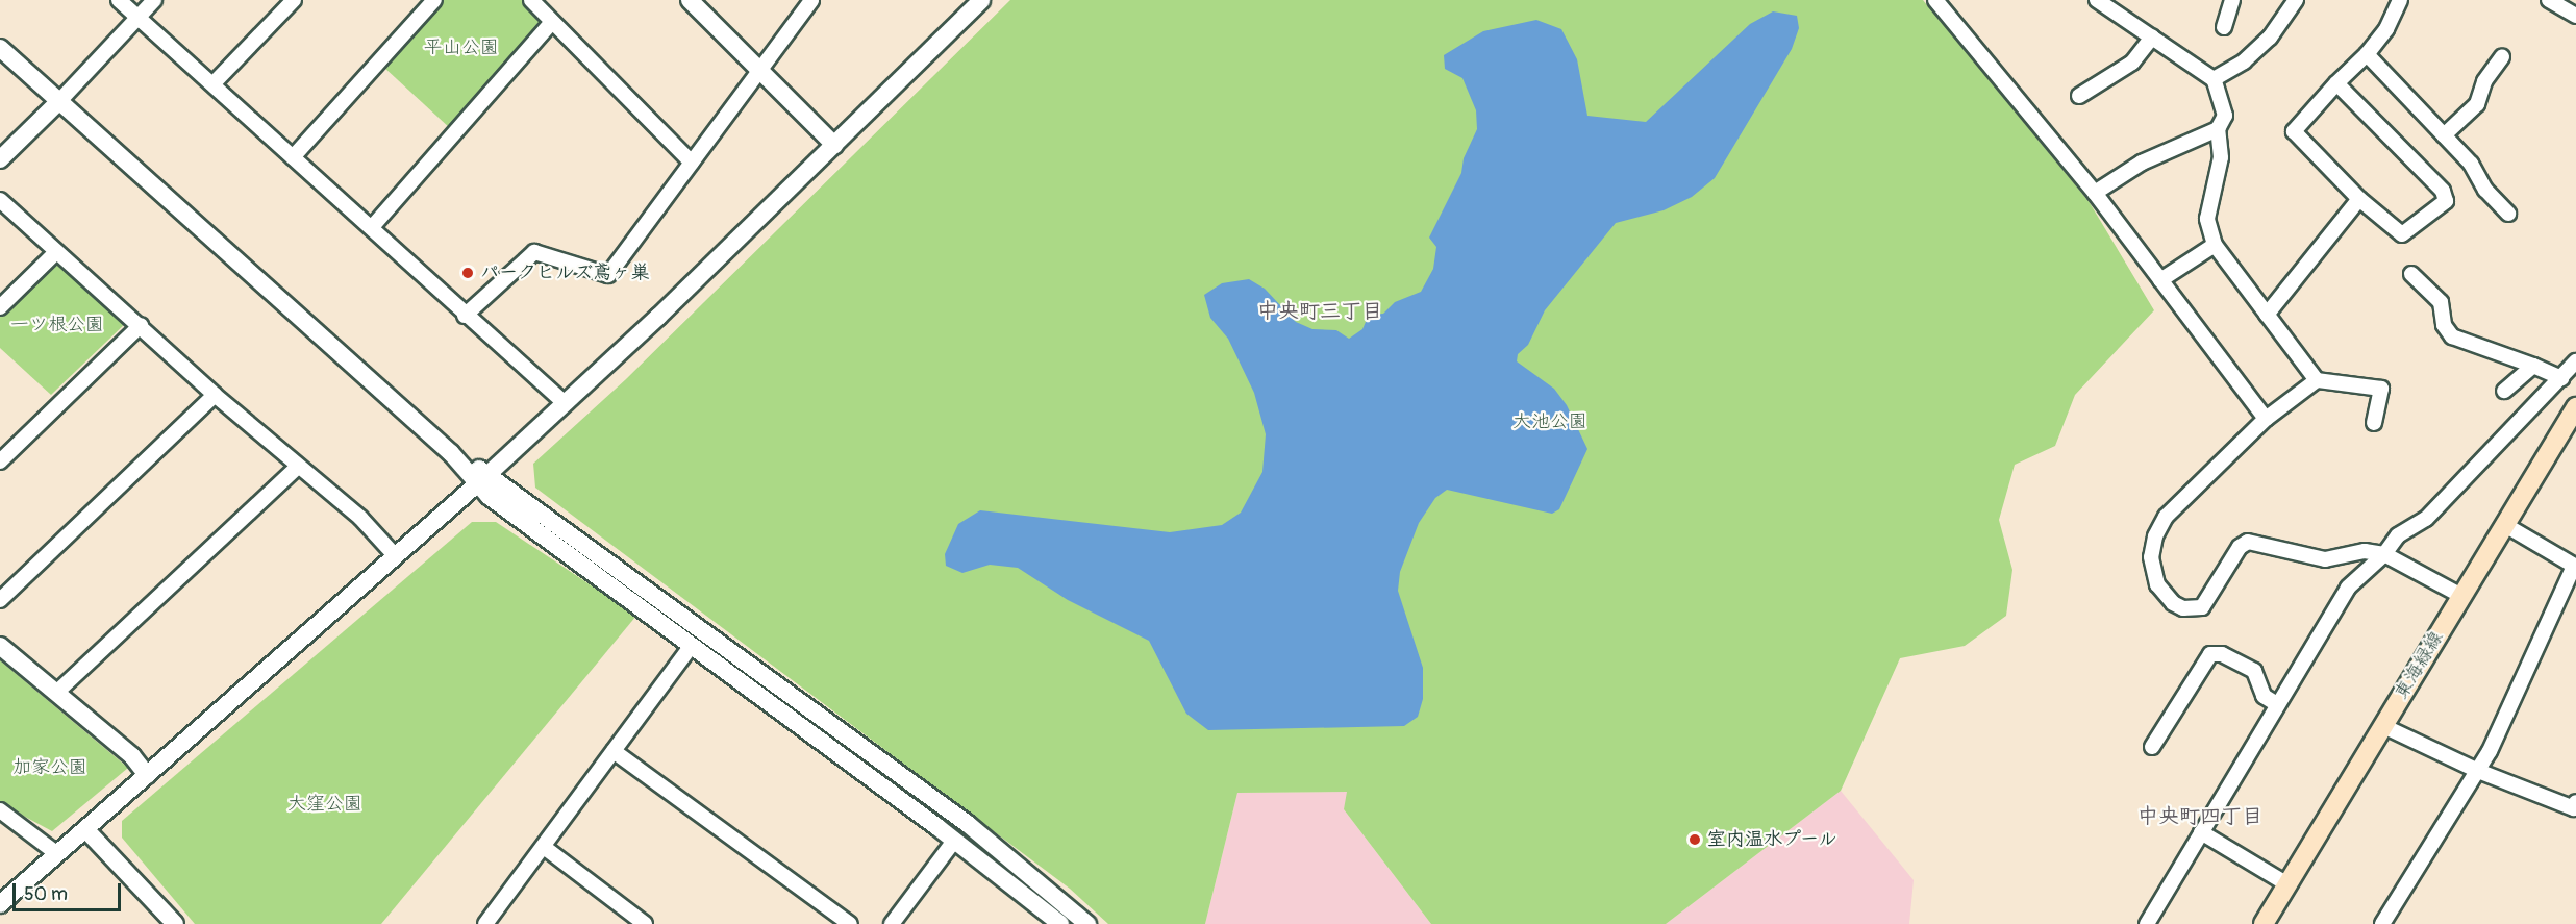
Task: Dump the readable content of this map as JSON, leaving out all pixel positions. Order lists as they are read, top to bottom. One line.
{"streets":{"main road":["東海緑線"]},"districts":["中央町三丁目","中央町四丁目"],"parks":["平山公園","一ツ根公園","大池公園","加家公園","大窪公園"],"places":["パークヒルズ鳶ヶ巣","室内温水プール"],"scale_bar":"50 m"}
